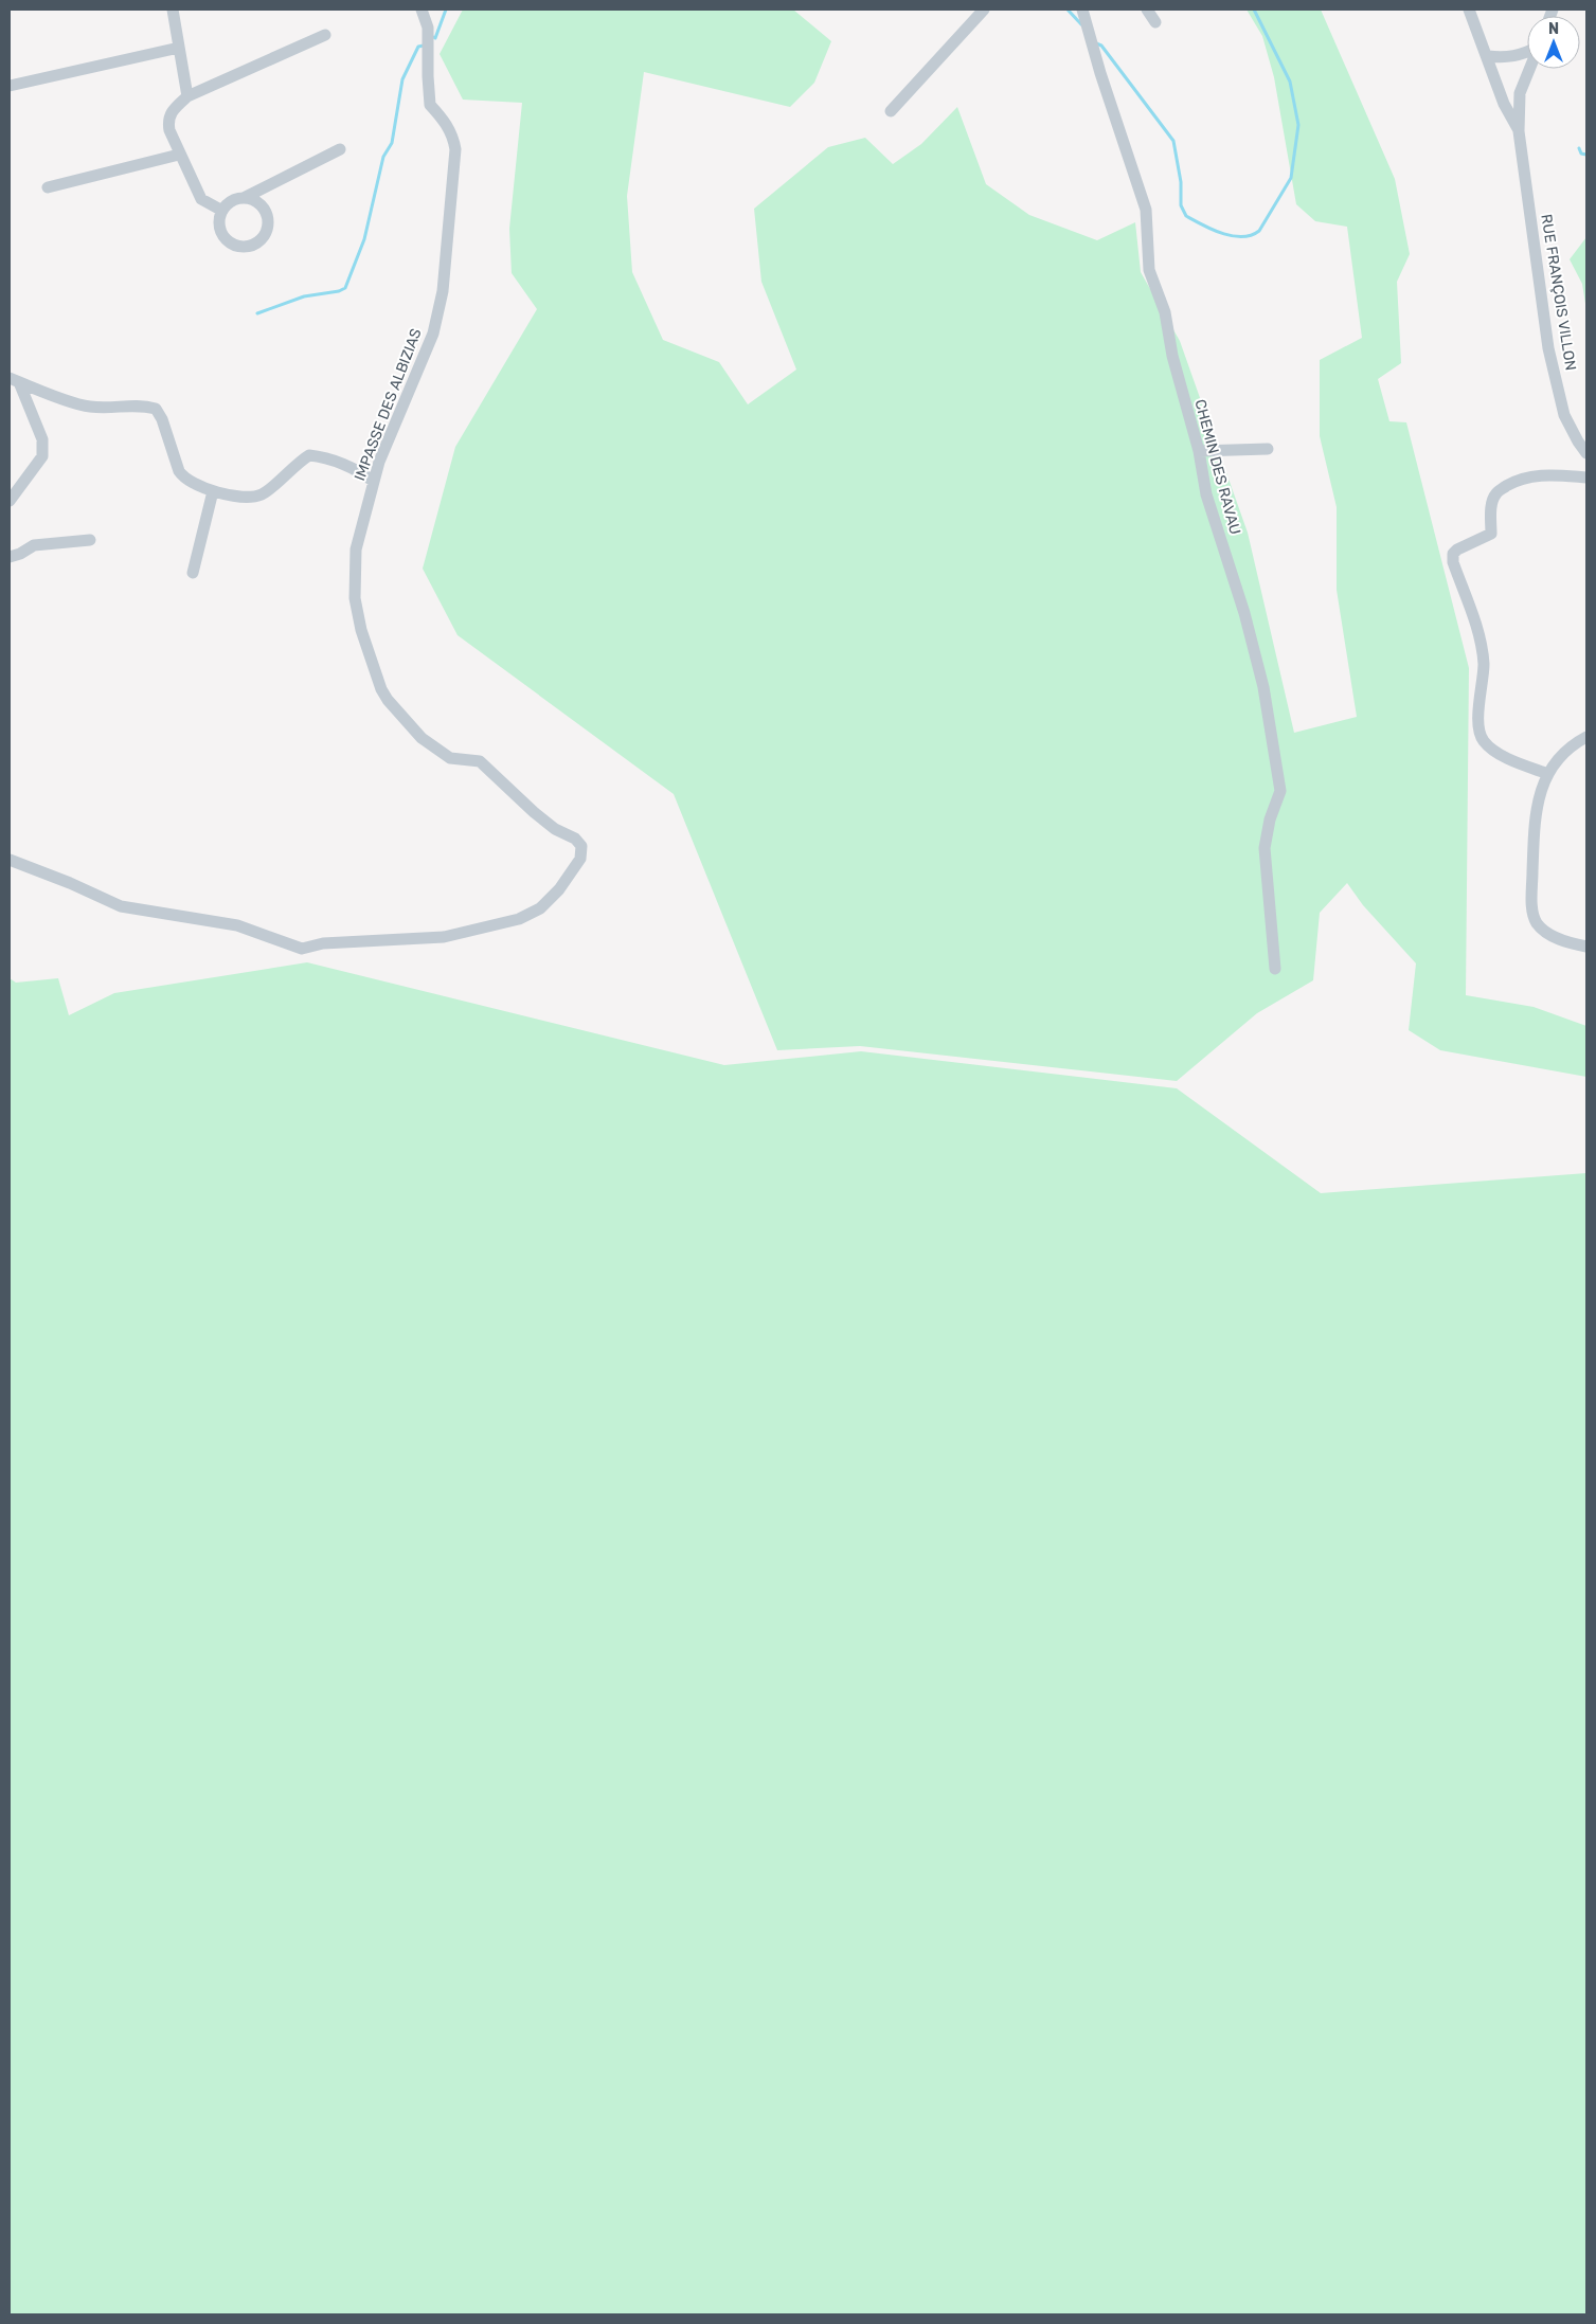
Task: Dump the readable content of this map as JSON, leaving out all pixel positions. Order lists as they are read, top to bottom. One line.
{"streets":{"street":["RUE FRANÇOIS VILLON","IMPASSE DES ALBIZIAS","CHEMIN DES RAVAU"]},"north":"top"}
